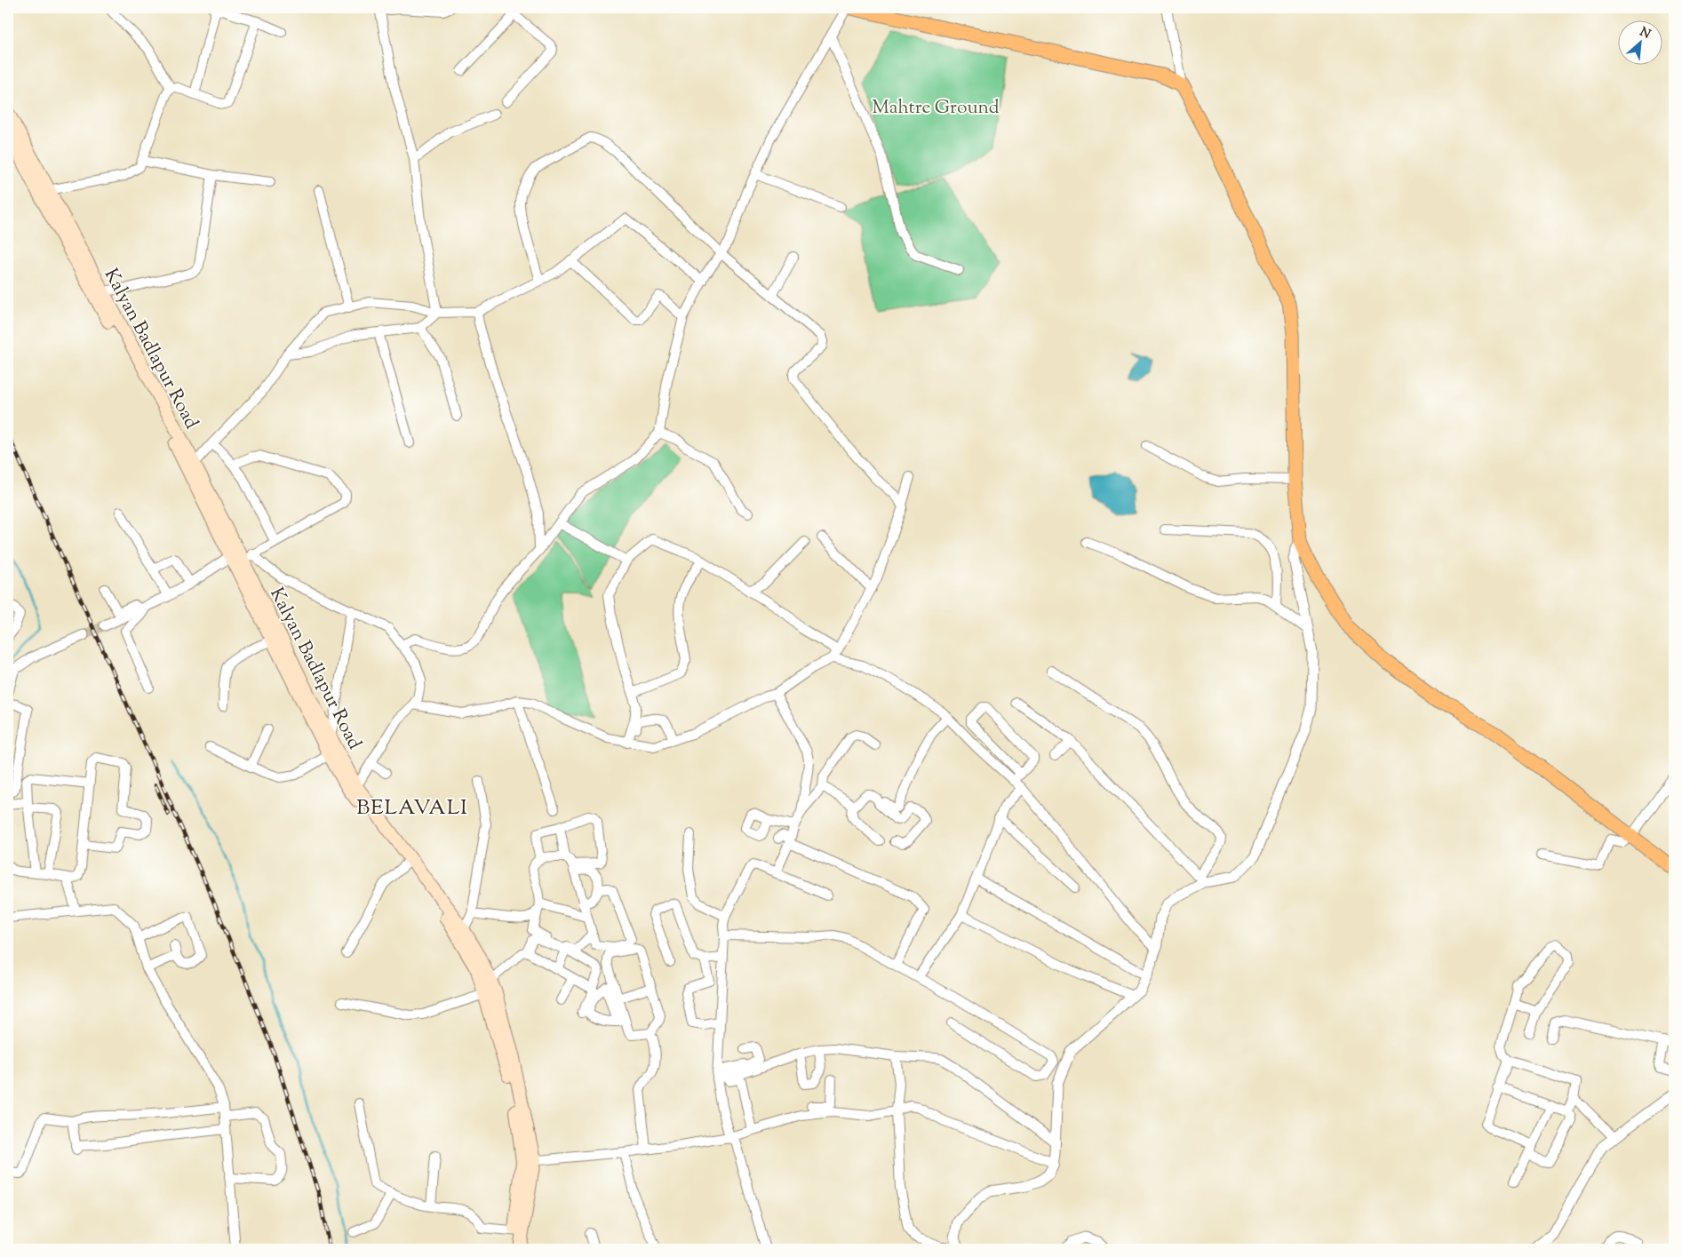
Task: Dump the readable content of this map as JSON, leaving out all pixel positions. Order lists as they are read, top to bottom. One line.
{"streets":{"main road":["Kalyan Badlapur Road"]},"districts":["BELAVALI"],"parks":["Mahtre Ground"],"north":"top right"}
